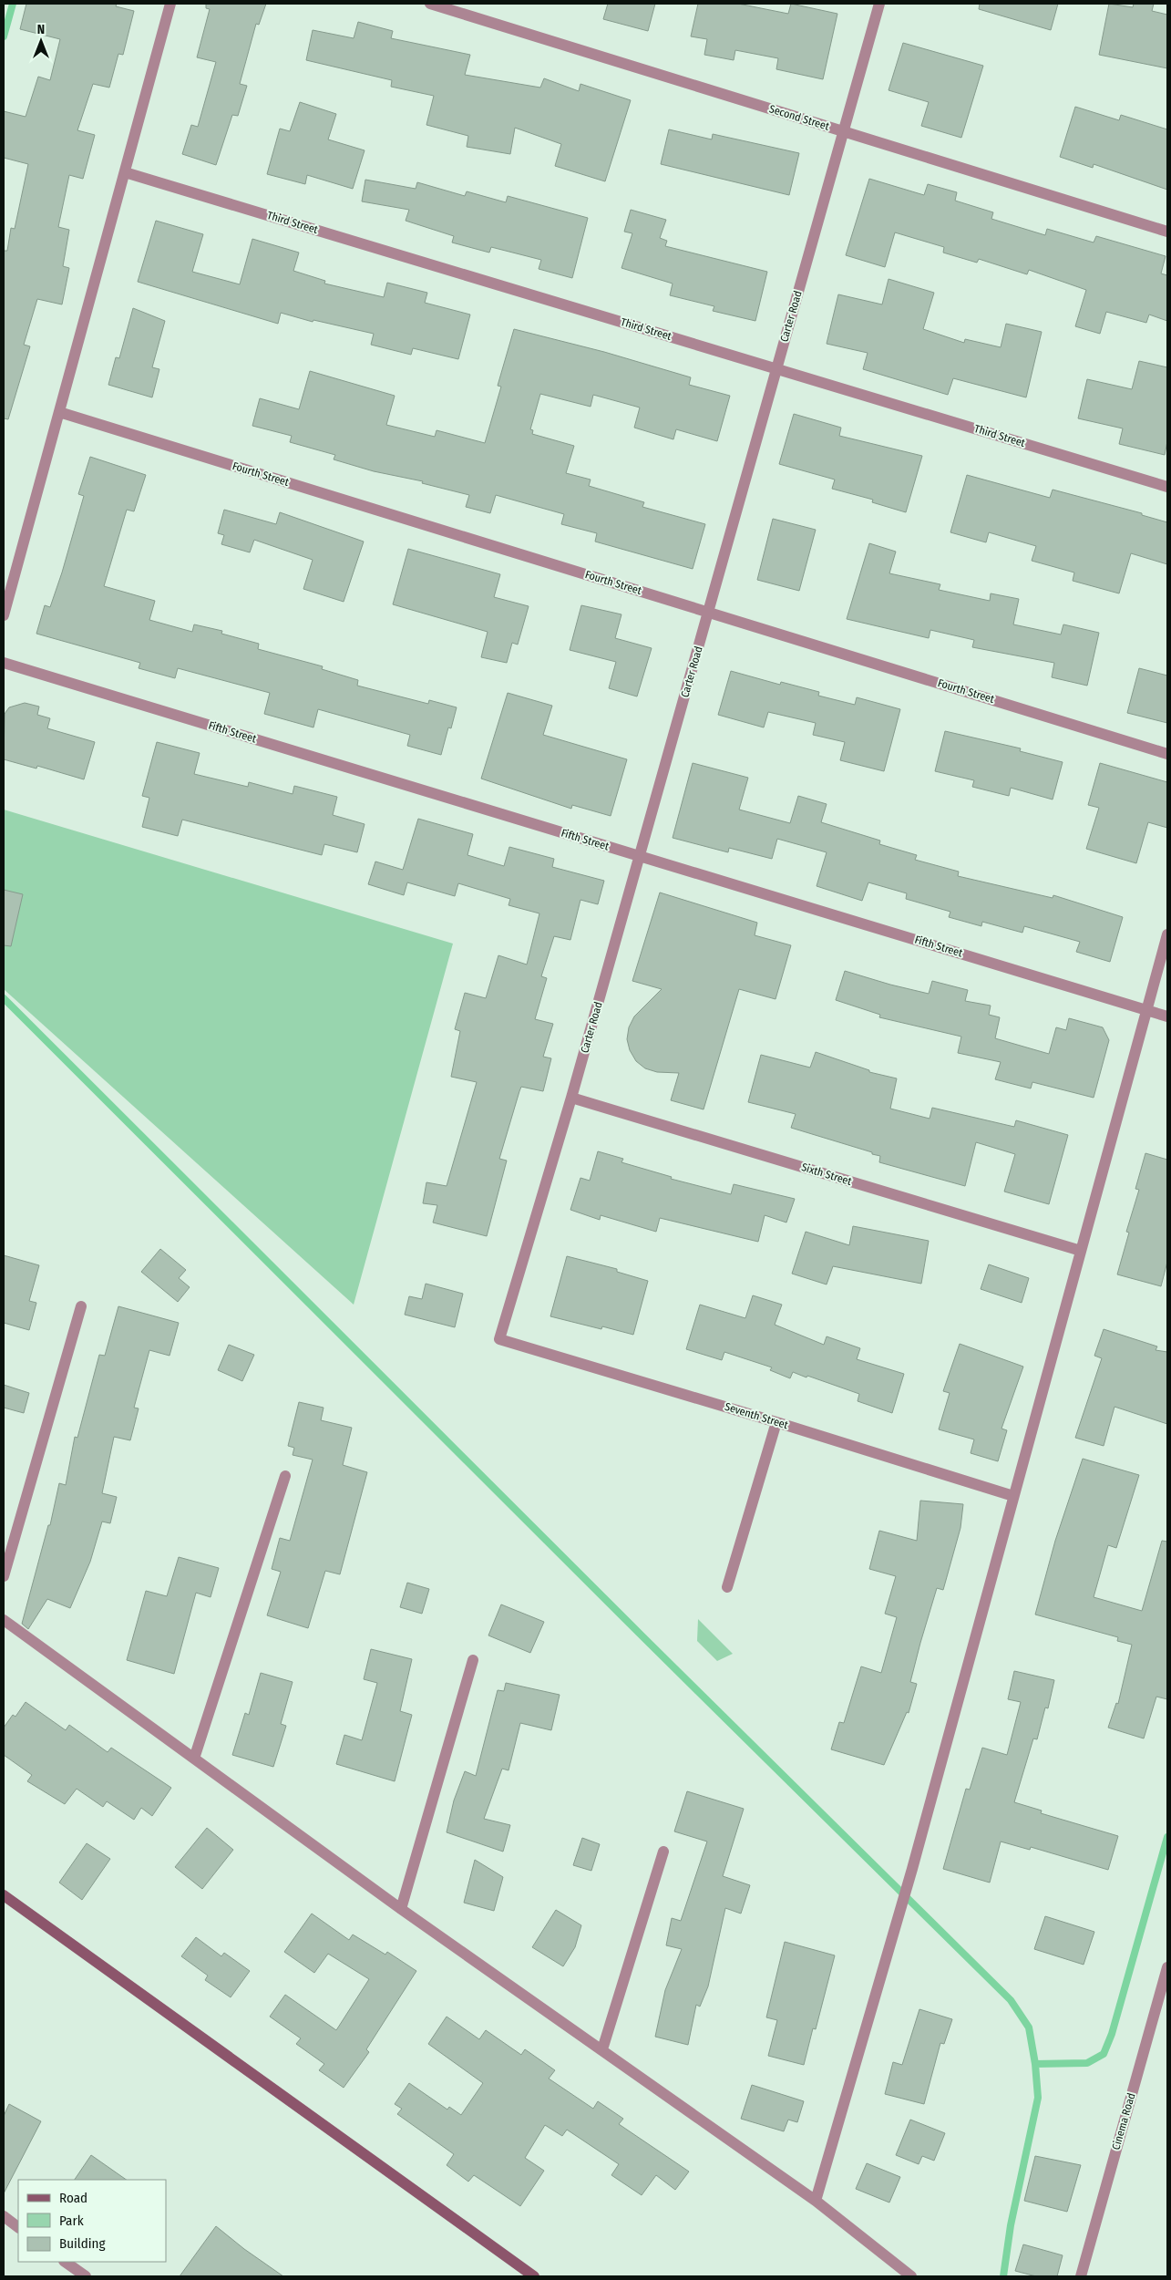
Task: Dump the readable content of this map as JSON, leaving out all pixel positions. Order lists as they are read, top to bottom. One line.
{"streets":{"street":["Second Street","Third Street","Carter Road","Fourth Street","Fifth Street","Sixth Street","Seventh Street","Cinema Road"]},"crossings":[["Second Street","Carter Road"],["Third Street","Carter Road"],["Carter Road","Fourth Street"],["Carter Road","Fifth Street"],["Carter Road","Sixth Street"],["Carter Road","Seventh Street"]],"legend":["Road","Park","Building"],"north":"top"}
